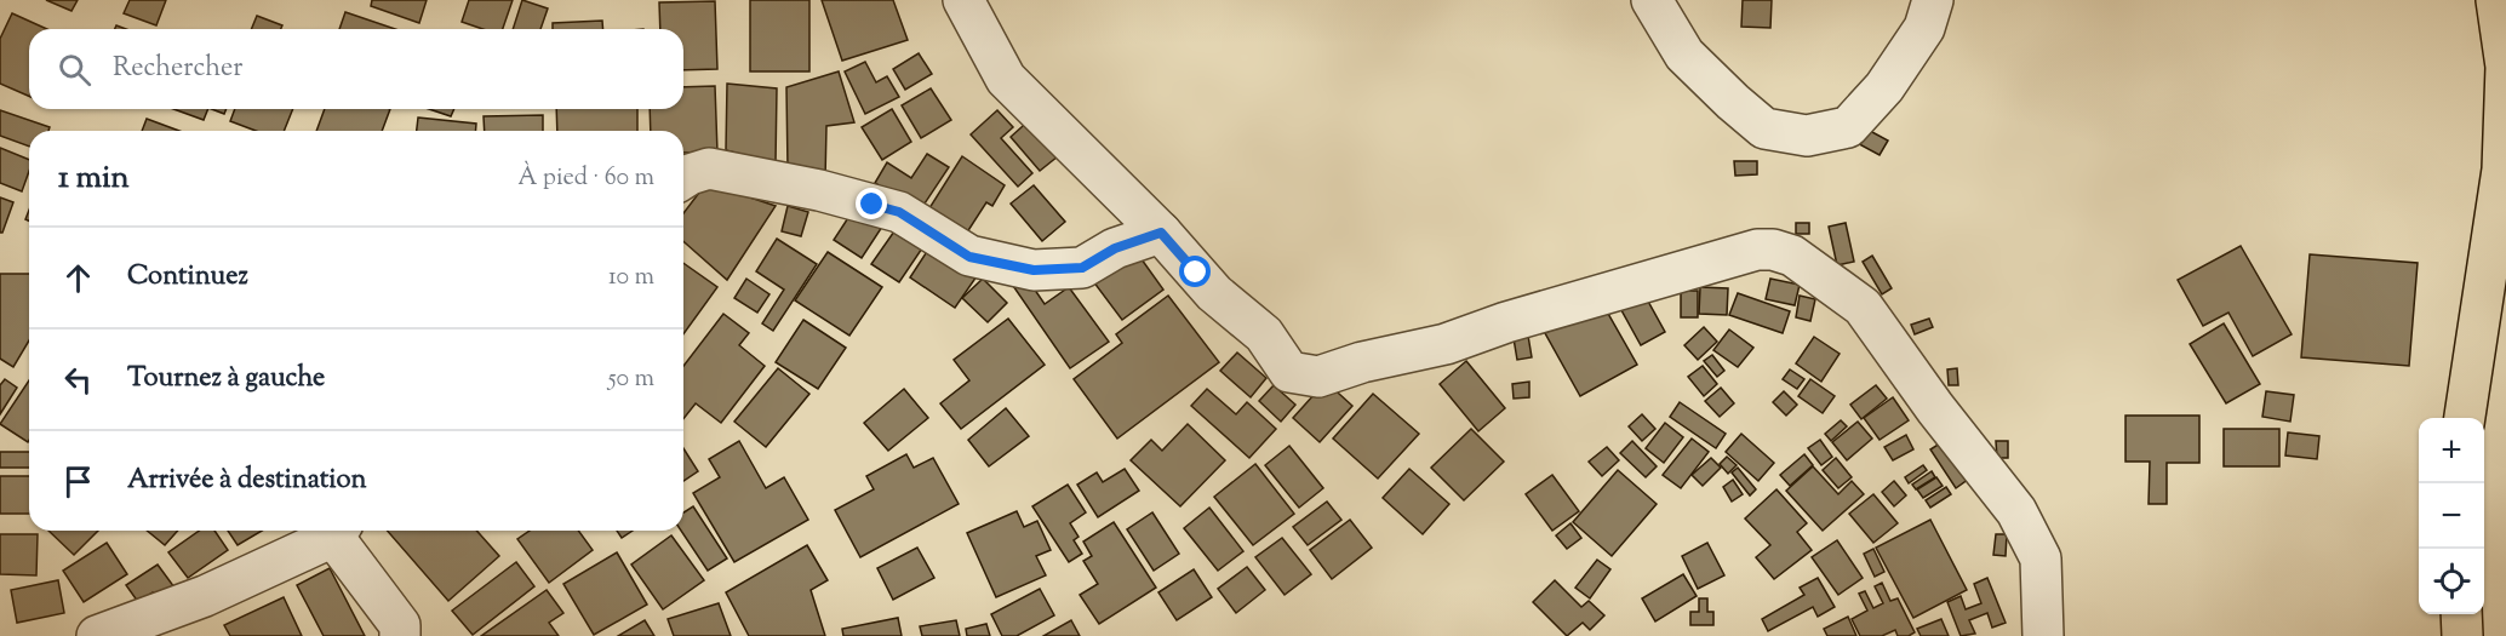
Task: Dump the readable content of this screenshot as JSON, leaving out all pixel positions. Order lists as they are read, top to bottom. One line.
{"page":{"search":"Rechercher","heading":["1 min","À pied · 60 m"],"list":[["Continuez","10 m"],["Tournez à gauche","50 m"],"Arrivée à destination"],"map_buttons":["+","−"]}}
